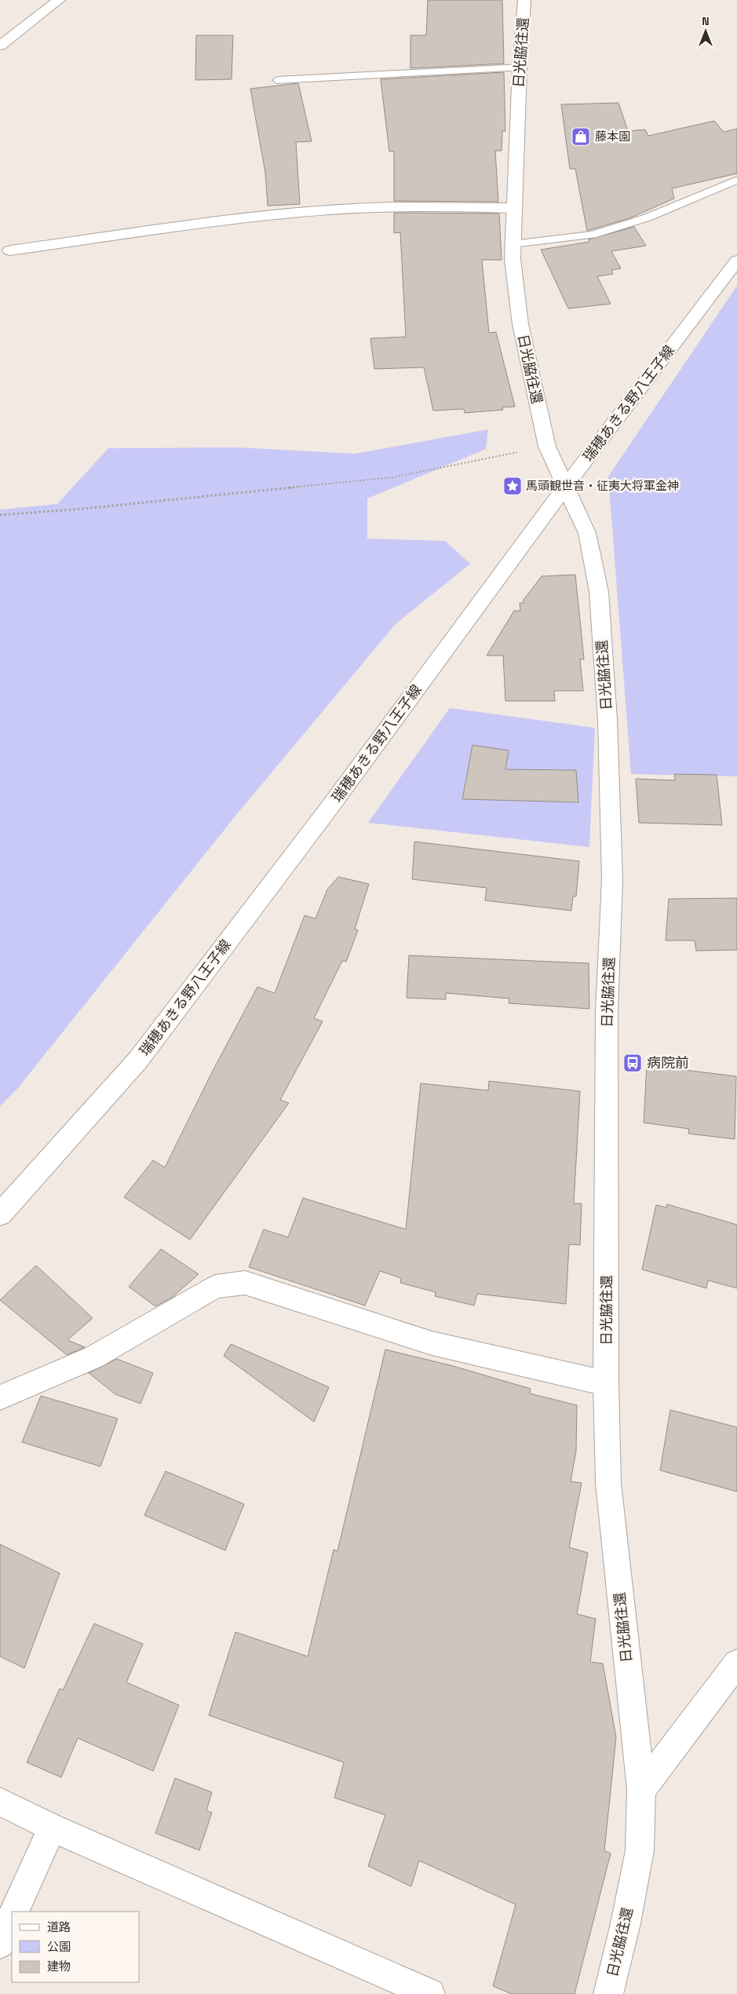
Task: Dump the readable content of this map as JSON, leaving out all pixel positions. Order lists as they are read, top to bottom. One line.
{"streets":{"street":["日光脇往還","瑞穂あきる野八王子線"]},"crossings":[["日光脇往還","瑞穂あきる野八王子線"]],"places":{"shop":["藤本園"],"place":["馬頭観世音・征夷大将軍金神"],"bus stop":["病院前"]},"legend":["道路","公園","建物"],"north":"top"}
